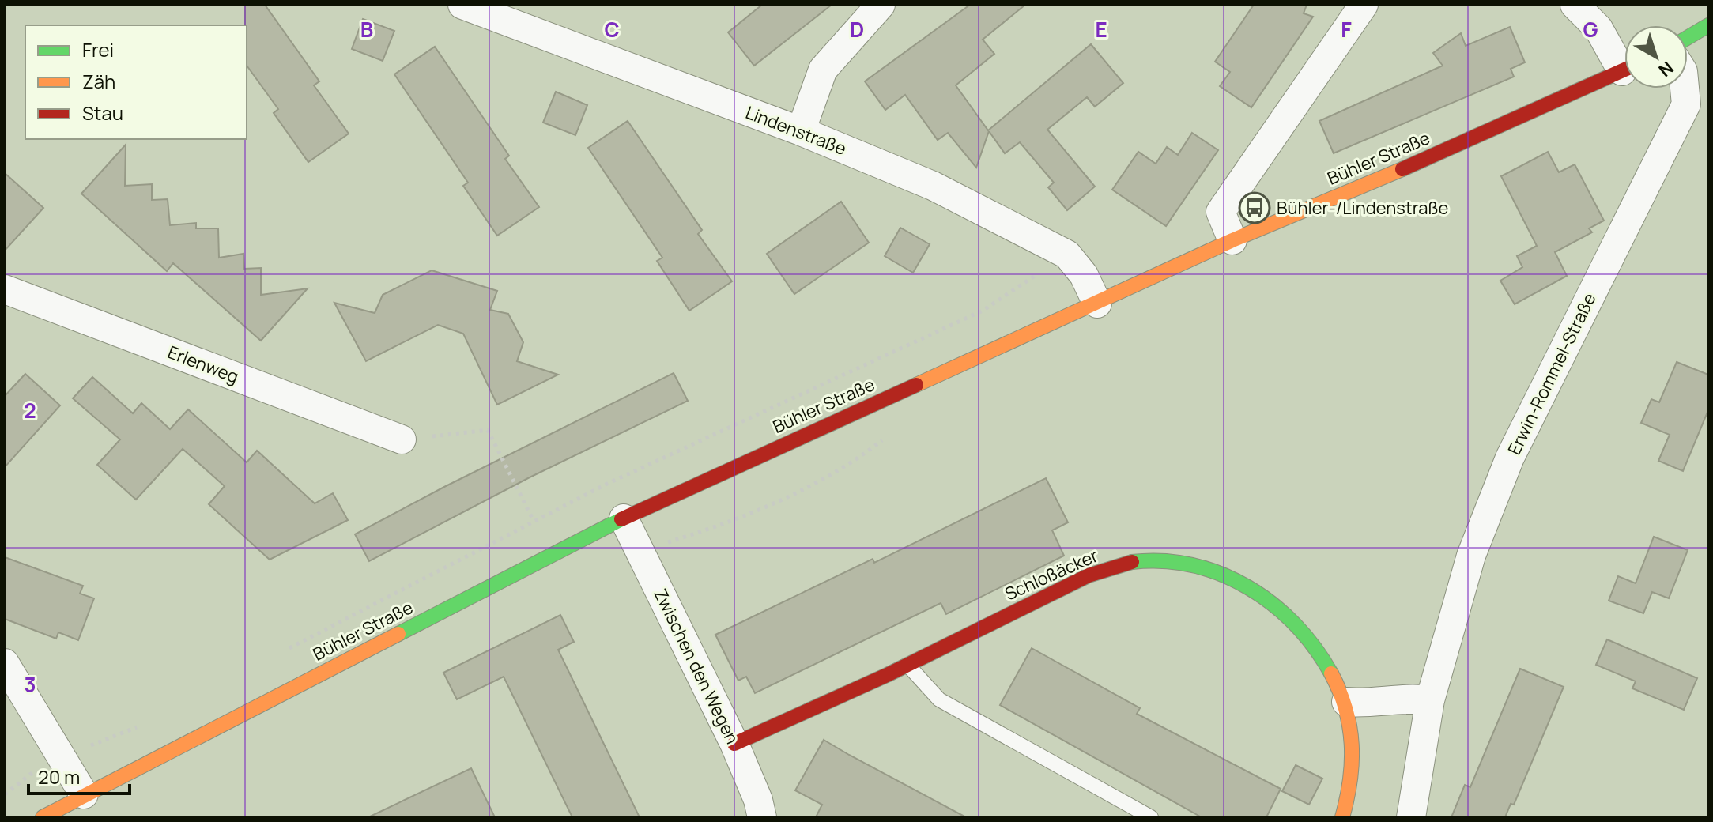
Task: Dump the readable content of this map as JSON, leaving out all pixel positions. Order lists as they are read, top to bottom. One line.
{"streets":{"street":["Lindenstraße","Bühler Straße","Erlenweg","Erwin-Rommel-Straße","Schloßäcker","Zwischen den Wegen"]},"crossings":[["Lindenstraße","Bühler Straße"],["Bühler Straße","Zwischen den Wegen"],["Schloßäcker","Zwischen den Wegen"]],"places":{"bus stop":["Bühler-/Lindenstraße"]},"legend":["Frei","Zäh","Stau"],"scale_bar":"20 m","north":"bottom right","grid":{"columns":["B","C","D","E","F","G"],"rows":["2","3"]}}
